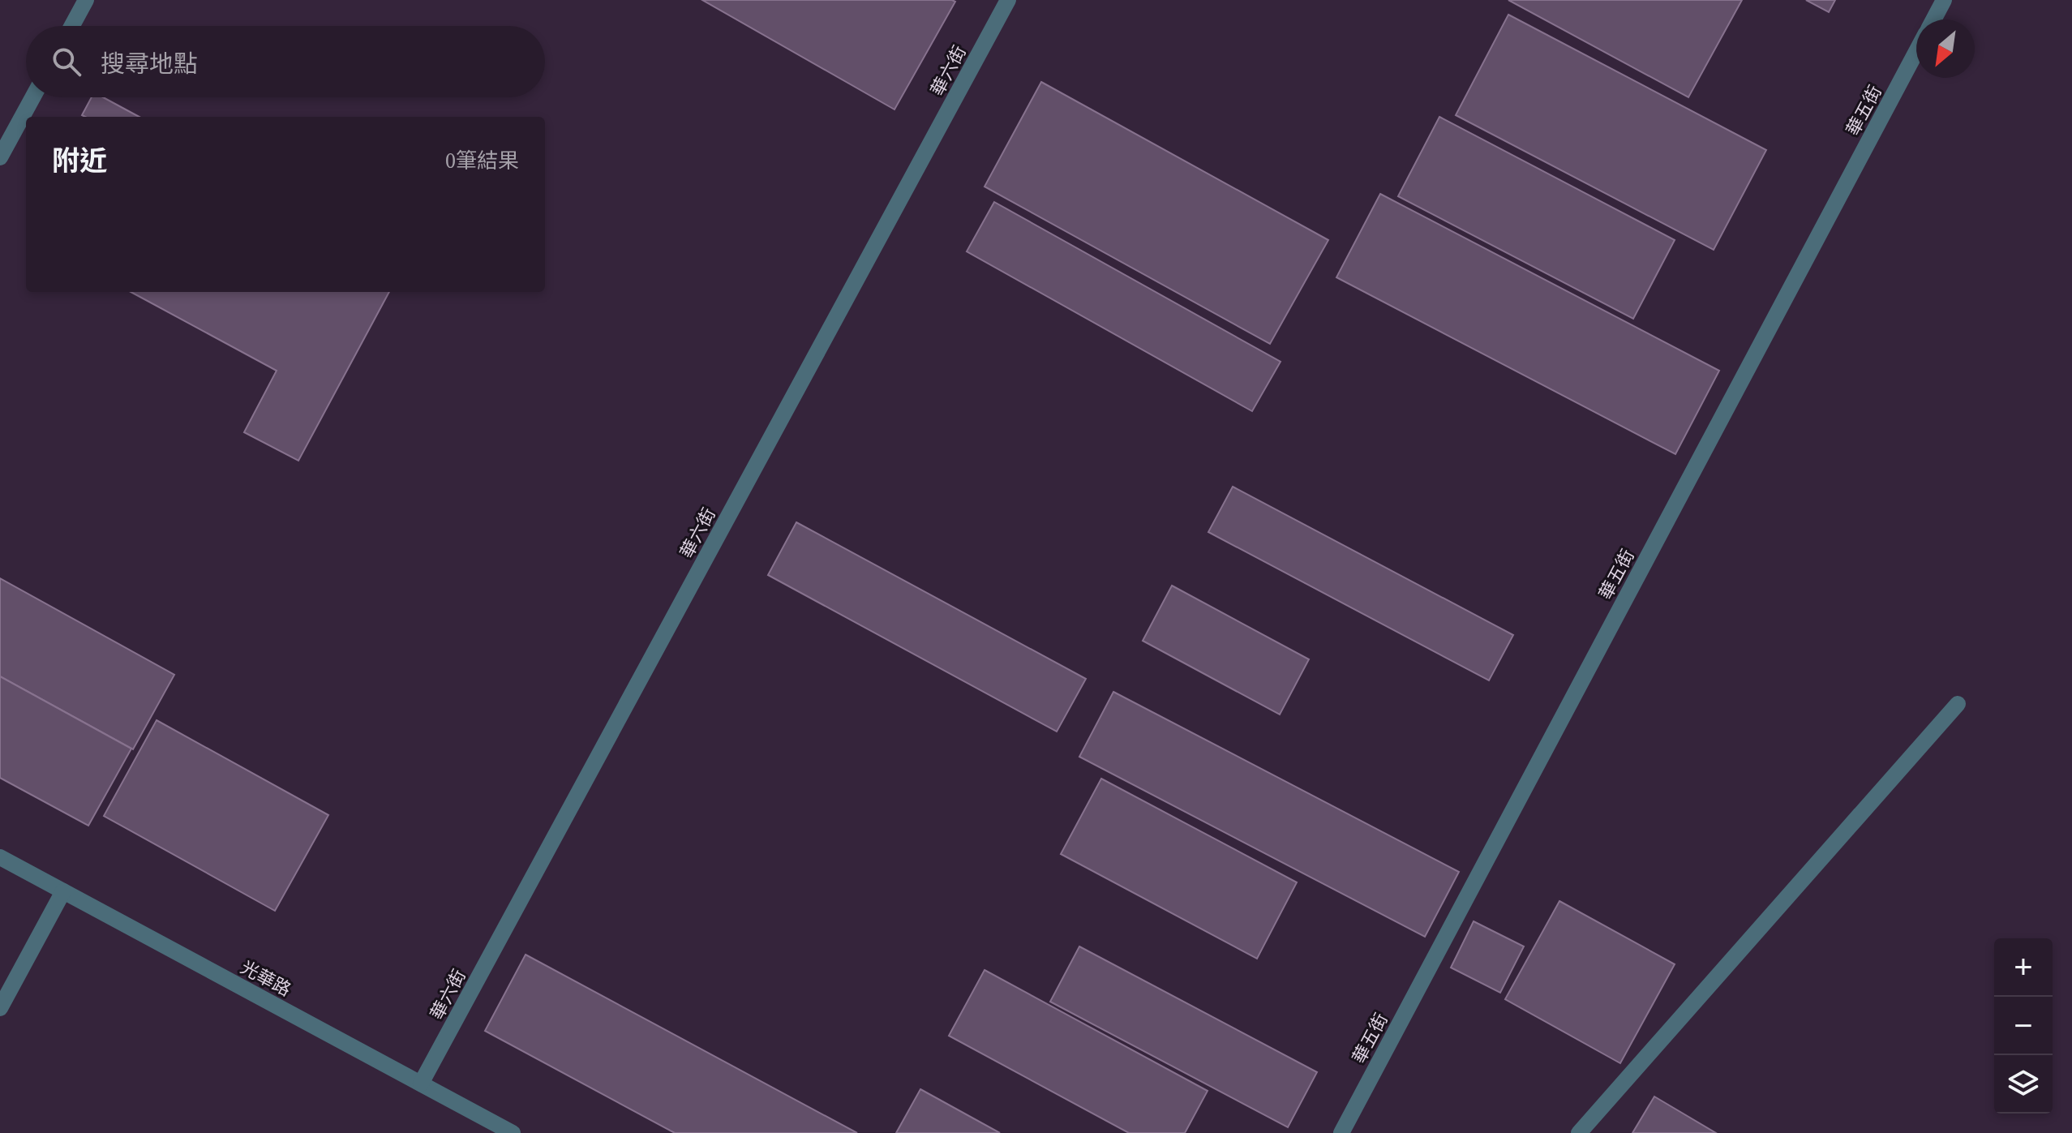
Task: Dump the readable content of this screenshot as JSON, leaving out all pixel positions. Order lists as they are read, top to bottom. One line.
{"streets":{"street":["華六街","華五街","光華路"]},"crossings":[["華六街","光華路"]],"north":"bottom left","page":{"search":"搜尋地點","heading":["附近","0筆結果"],"map_buttons":["+","−"]}}
